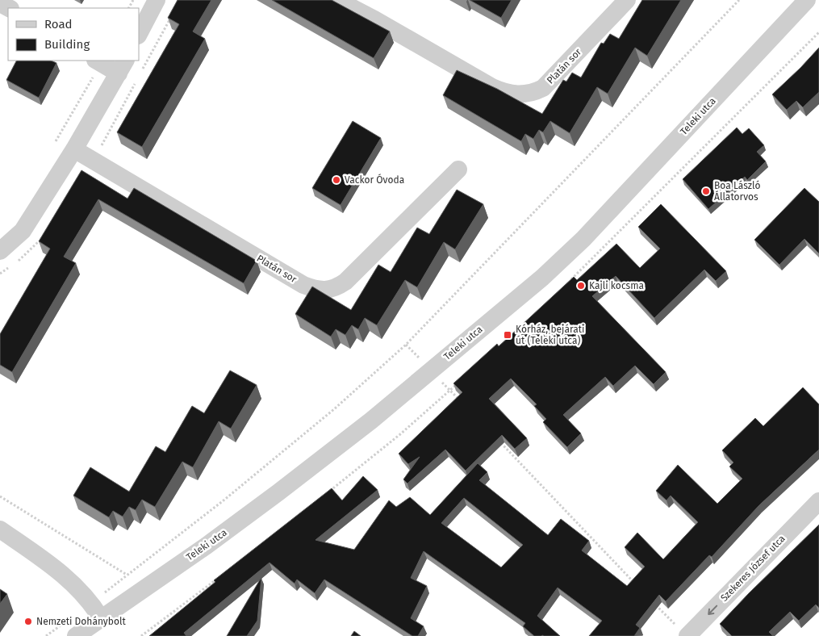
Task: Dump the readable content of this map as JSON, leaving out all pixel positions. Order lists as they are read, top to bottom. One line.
{"streets":{"street":["Platán sor","Teleki utca","Szekeres József utca"]},"one_way":["Szekeres József utca"],"places":{"other":["Vackor Óvoda","Boa László Állatorvos","Kajli kocsma","Nemzeti Dohánybolt"],"transit":["Kórház, bejárati út (Teleki utca)"]},"legend":["Road","Building"]}
